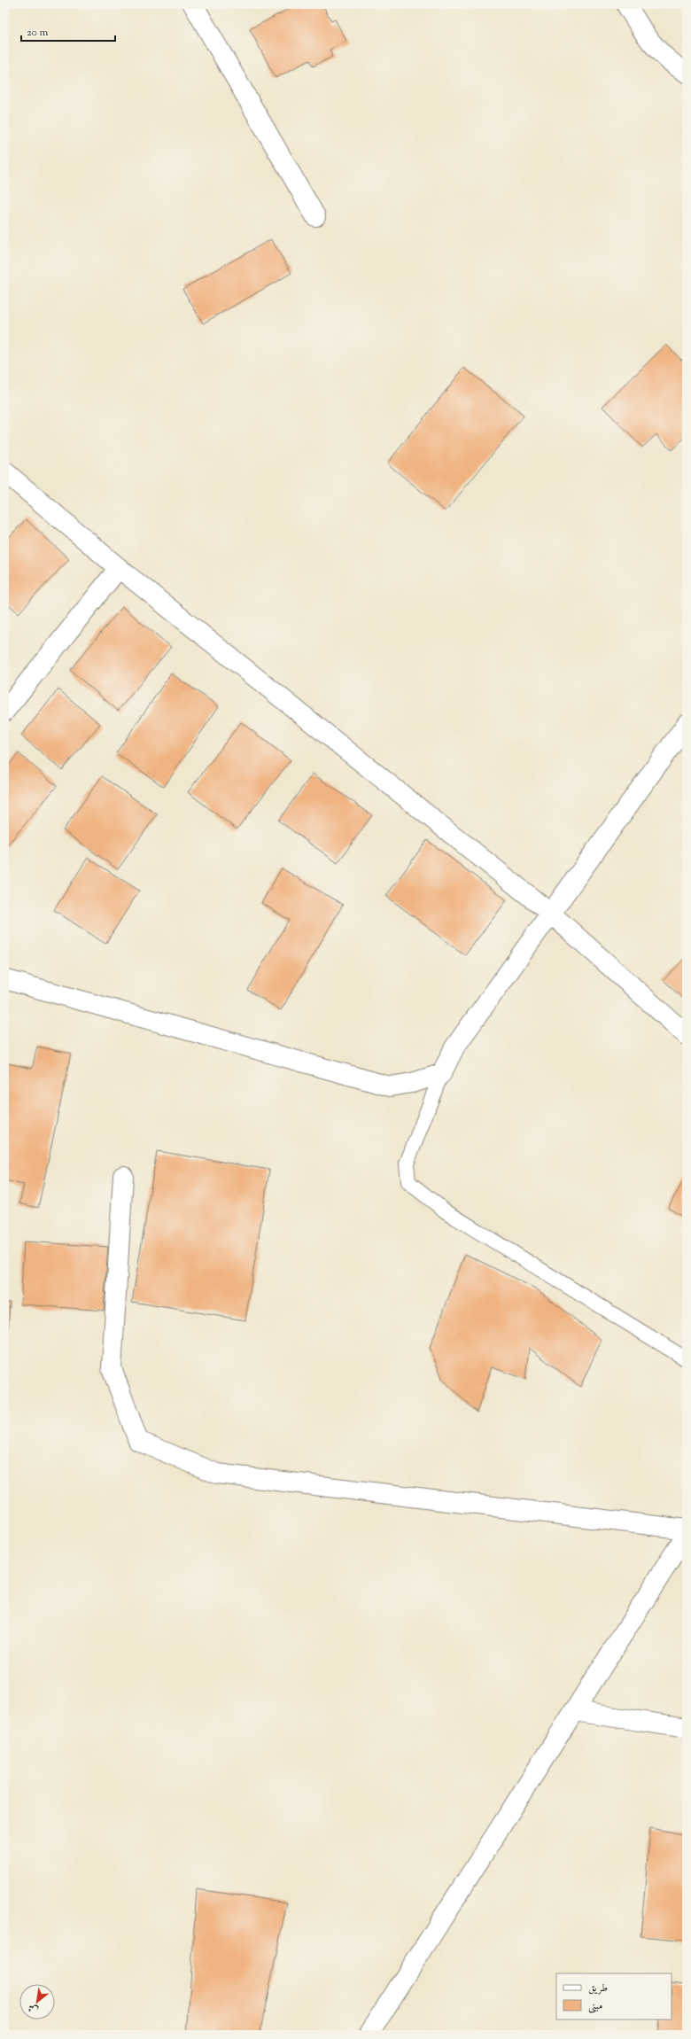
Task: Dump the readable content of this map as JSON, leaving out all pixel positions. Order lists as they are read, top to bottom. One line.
{"legend":["طريق","مبنى"],"scale_bar":"20 m","north":"bottom left"}
